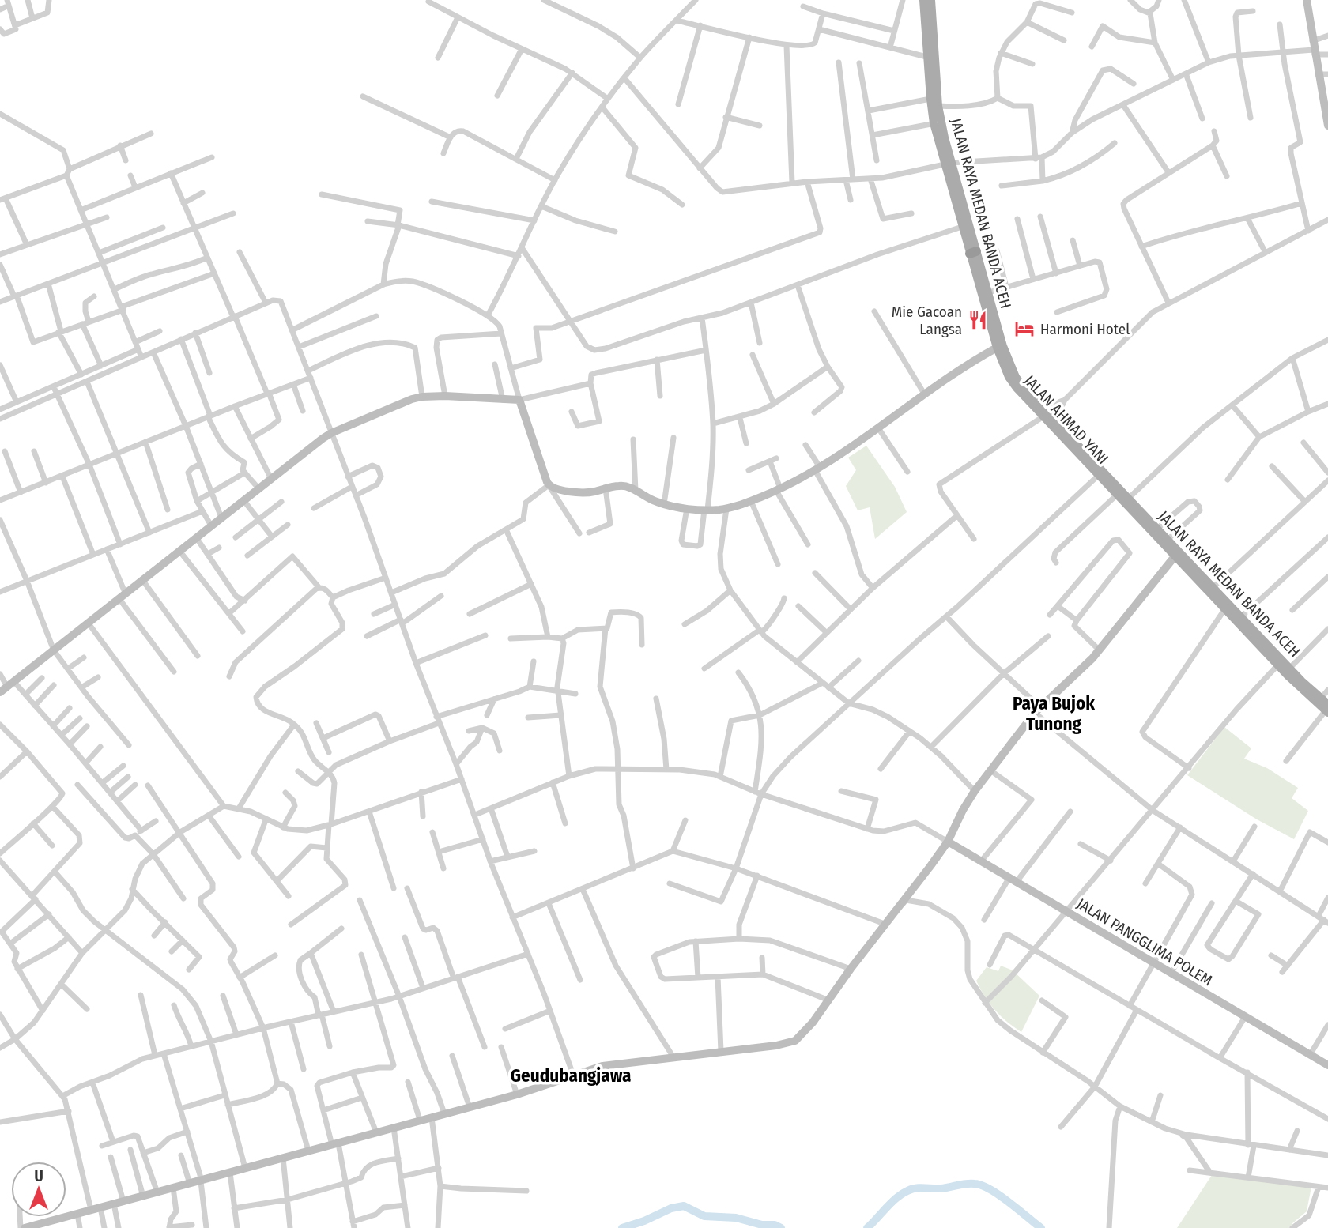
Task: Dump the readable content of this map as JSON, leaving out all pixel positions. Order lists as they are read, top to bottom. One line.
{"streets":{"main road":["JALAN RAYA MEDAN BANDA ACEH","JALAN AHMAD YANI"],"street":["JALAN PANGGLIMA POLEM"]},"crossings":[["JALAN RAYA MEDAN BANDA ACEH","JALAN AHMAD YANI"]],"districts":["Paya Bujok Tunong","Geudubangjawa"],"places":{"restaurant":["Mie Gacoan Langsa"],"hotel":["Harmoni Hotel"]},"north":"top"}
